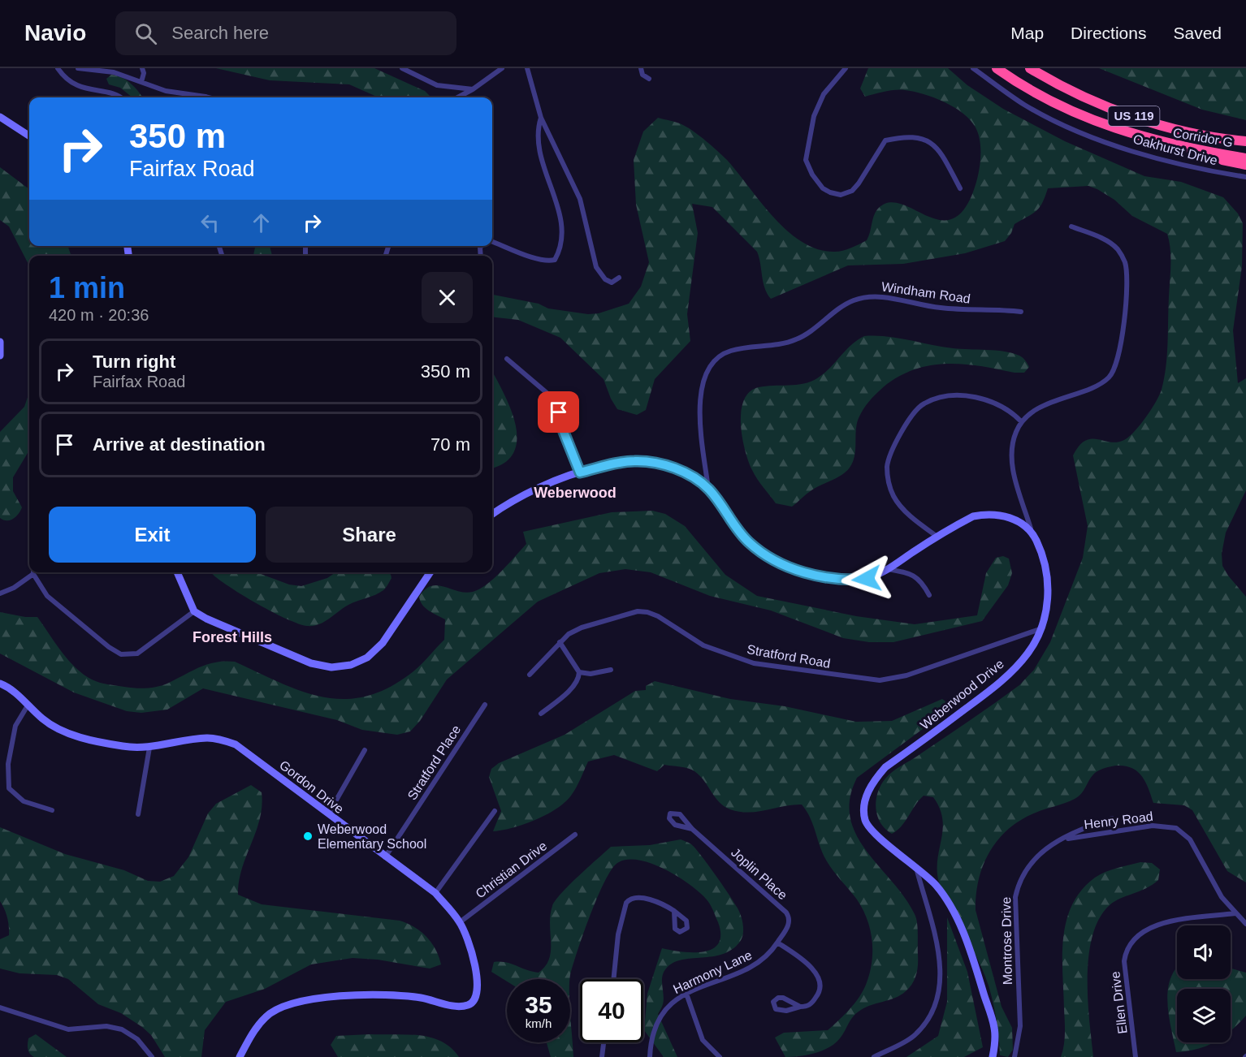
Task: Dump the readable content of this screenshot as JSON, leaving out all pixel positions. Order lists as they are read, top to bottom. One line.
{"streets":{"highway":["US 119","Corridor G"],"street":["Oakhurst Drive","Windham Road","Stratford Road","Weberwood Drive","Stratford Place","Gordon Drive","Henry Road","Christian Drive","Joplin Place","Montrose Drive","Harmony Lane","Ellen Drive"]},"crossings":[["Stratford Road","Weberwood Drive"],["Stratford Place","Gordon Drive"],["Gordon Drive","Christian Drive"],["Henry Road","Montrose Drive"],["Henry Road","Ellen Drive"],["Joplin Place","Harmony Lane"]],"districts":["Weberwood","Forest Hills"],"places":["Weberwood Elementary School"],"page":{"header":"Navio","search":"Search here","nav":["Map","Directions","Saved"],"turn":["350 m","Fairfax Road"],"heading":["1 min","420 m · 20:36"],"list":[{"name":"Turn right","note":"Fairfax Road","value":"350 m"},{"name":"Arrive at destination","value":"70 m"}],"buttons":["Exit","Share"],"speed":"35 km/h","limit":"40"}}
